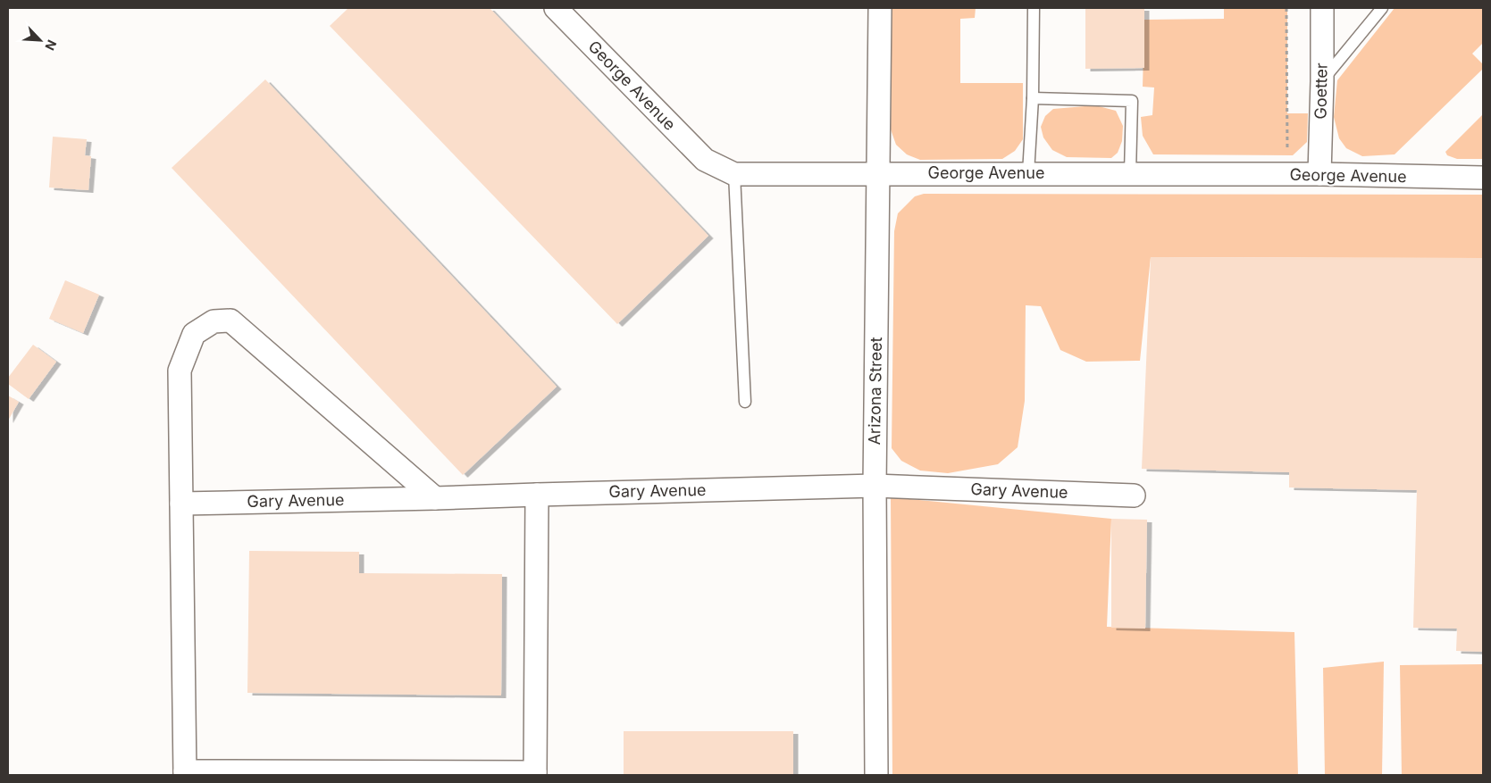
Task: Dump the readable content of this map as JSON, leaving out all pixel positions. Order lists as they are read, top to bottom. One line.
{"streets":{"street":["George Avenue","Goetter","Arizona Street","Gary Avenue"]},"crossings":[["George Avenue","Goetter"],["George Avenue","Arizona Street"],["Arizona Street","Gary Avenue"]],"north":"bottom right"}
